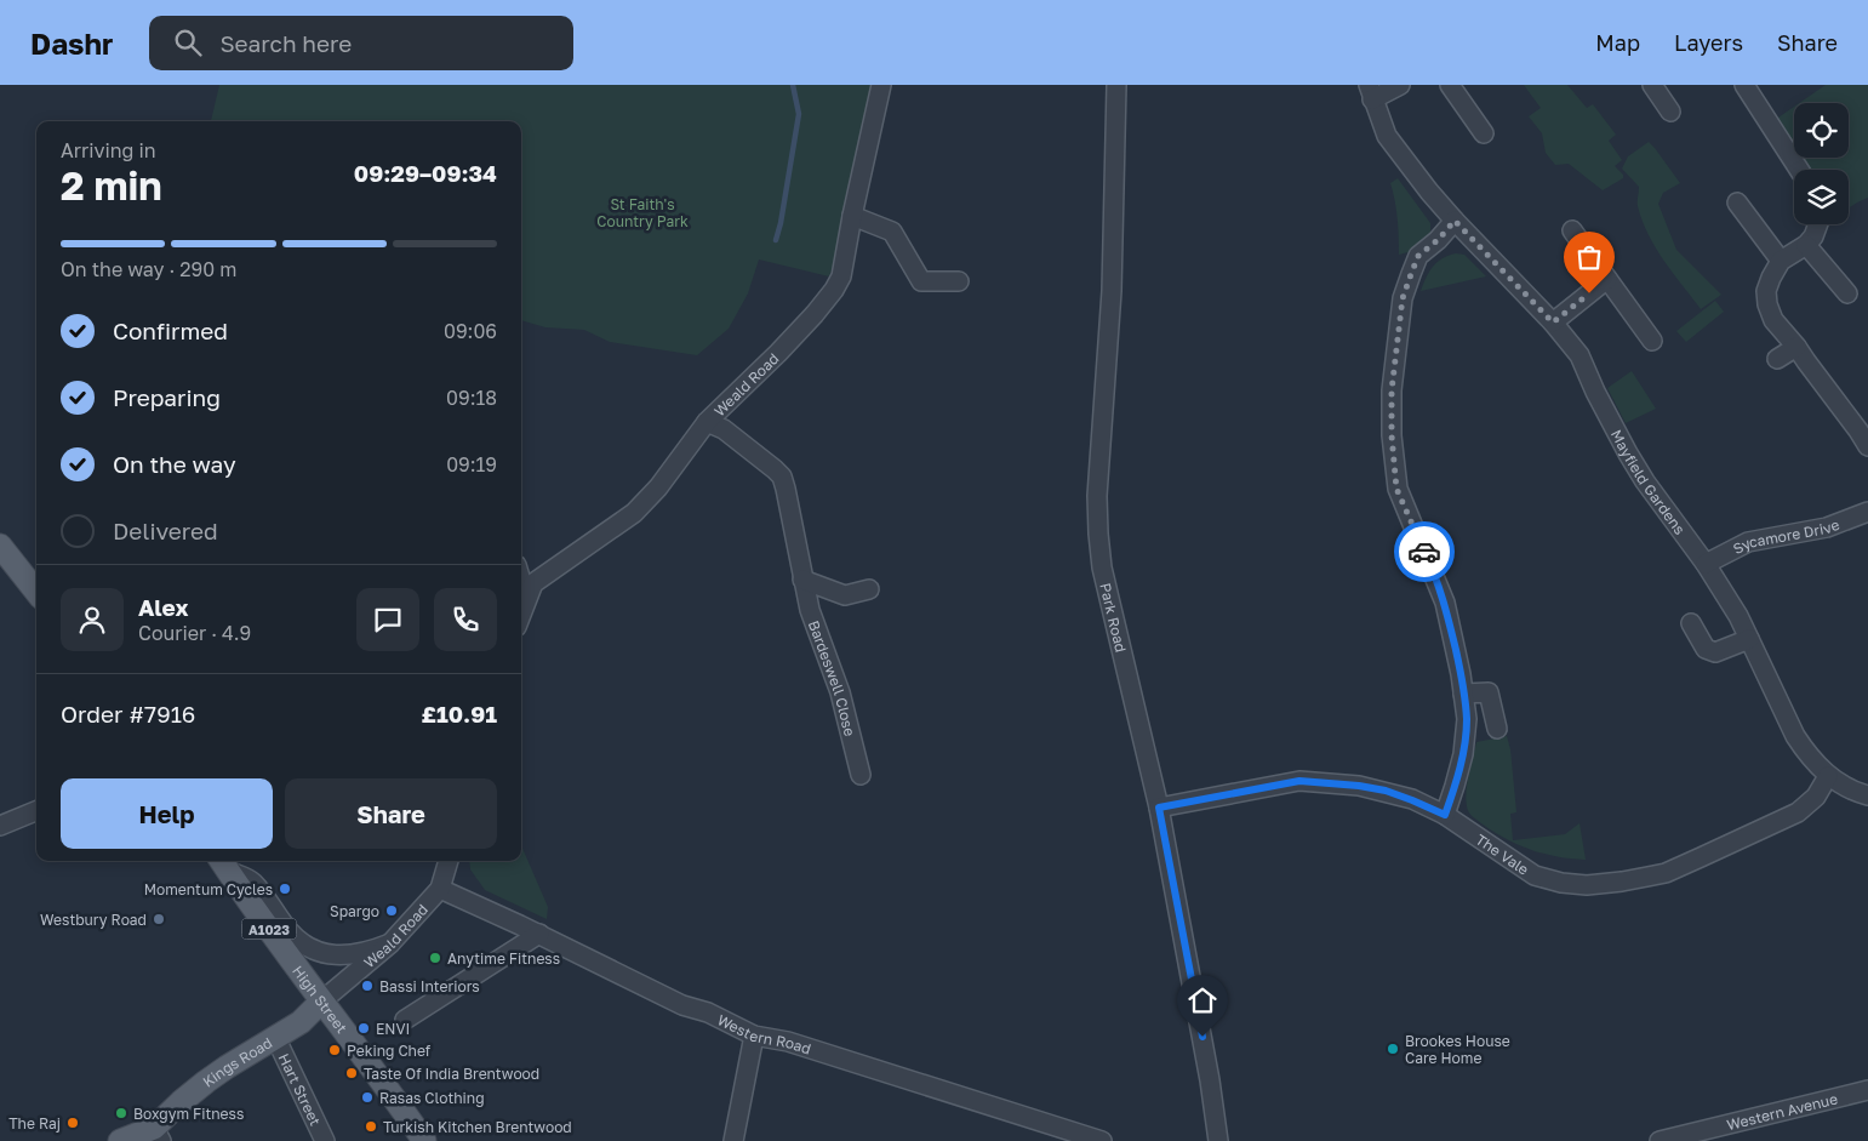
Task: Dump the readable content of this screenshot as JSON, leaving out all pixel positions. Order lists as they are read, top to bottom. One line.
{"streets":{"main road":["A1023","High Street","Kings Road"],"street":["Weald Road","Mayfield Gardens","Sycamore Drive","Park Road","Bardeswell Close","The Vale","Western Road","Hart Street","Western Avenue"]},"crossings":[["Weald Road","Bardeswell Close"],["Weald Road","High Street"],["Weald Road","Western Road"],["Weald Road","Kings Road"],["Mayfield Gardens","Sycamore Drive"],["Mayfield Gardens","The Vale"],["Park Road","The Vale"],["High Street","Kings Road"],["Kings Road","Hart Street"]],"parks":["St Faith's Country Park"],"places":["Momentum Cycles","Spargo","Westbury Road","Anytime Fitness","Bassi Interiors","ENVI","Brookes House Care Home","Peking Chef","Taste Of India Brentwood","Rasas Clothing","Boxgym Fitness","The Raj","Turkish Kitchen Brentwood"],"page":{"header":"Dashr","search":"Search here","nav":["Map","Layers","Share"],"heading":["2 min","Arriving in","09:29–09:34"],"panel":["Alex","Courier · 4.9","Order #7916","£10.91"],"bar":"On the way · 290 m","list":[["Confirmed","09:06"],["Preparing","09:18"],["On the way","09:19"],"Delivered"],"buttons":["Help","Share"]}}
